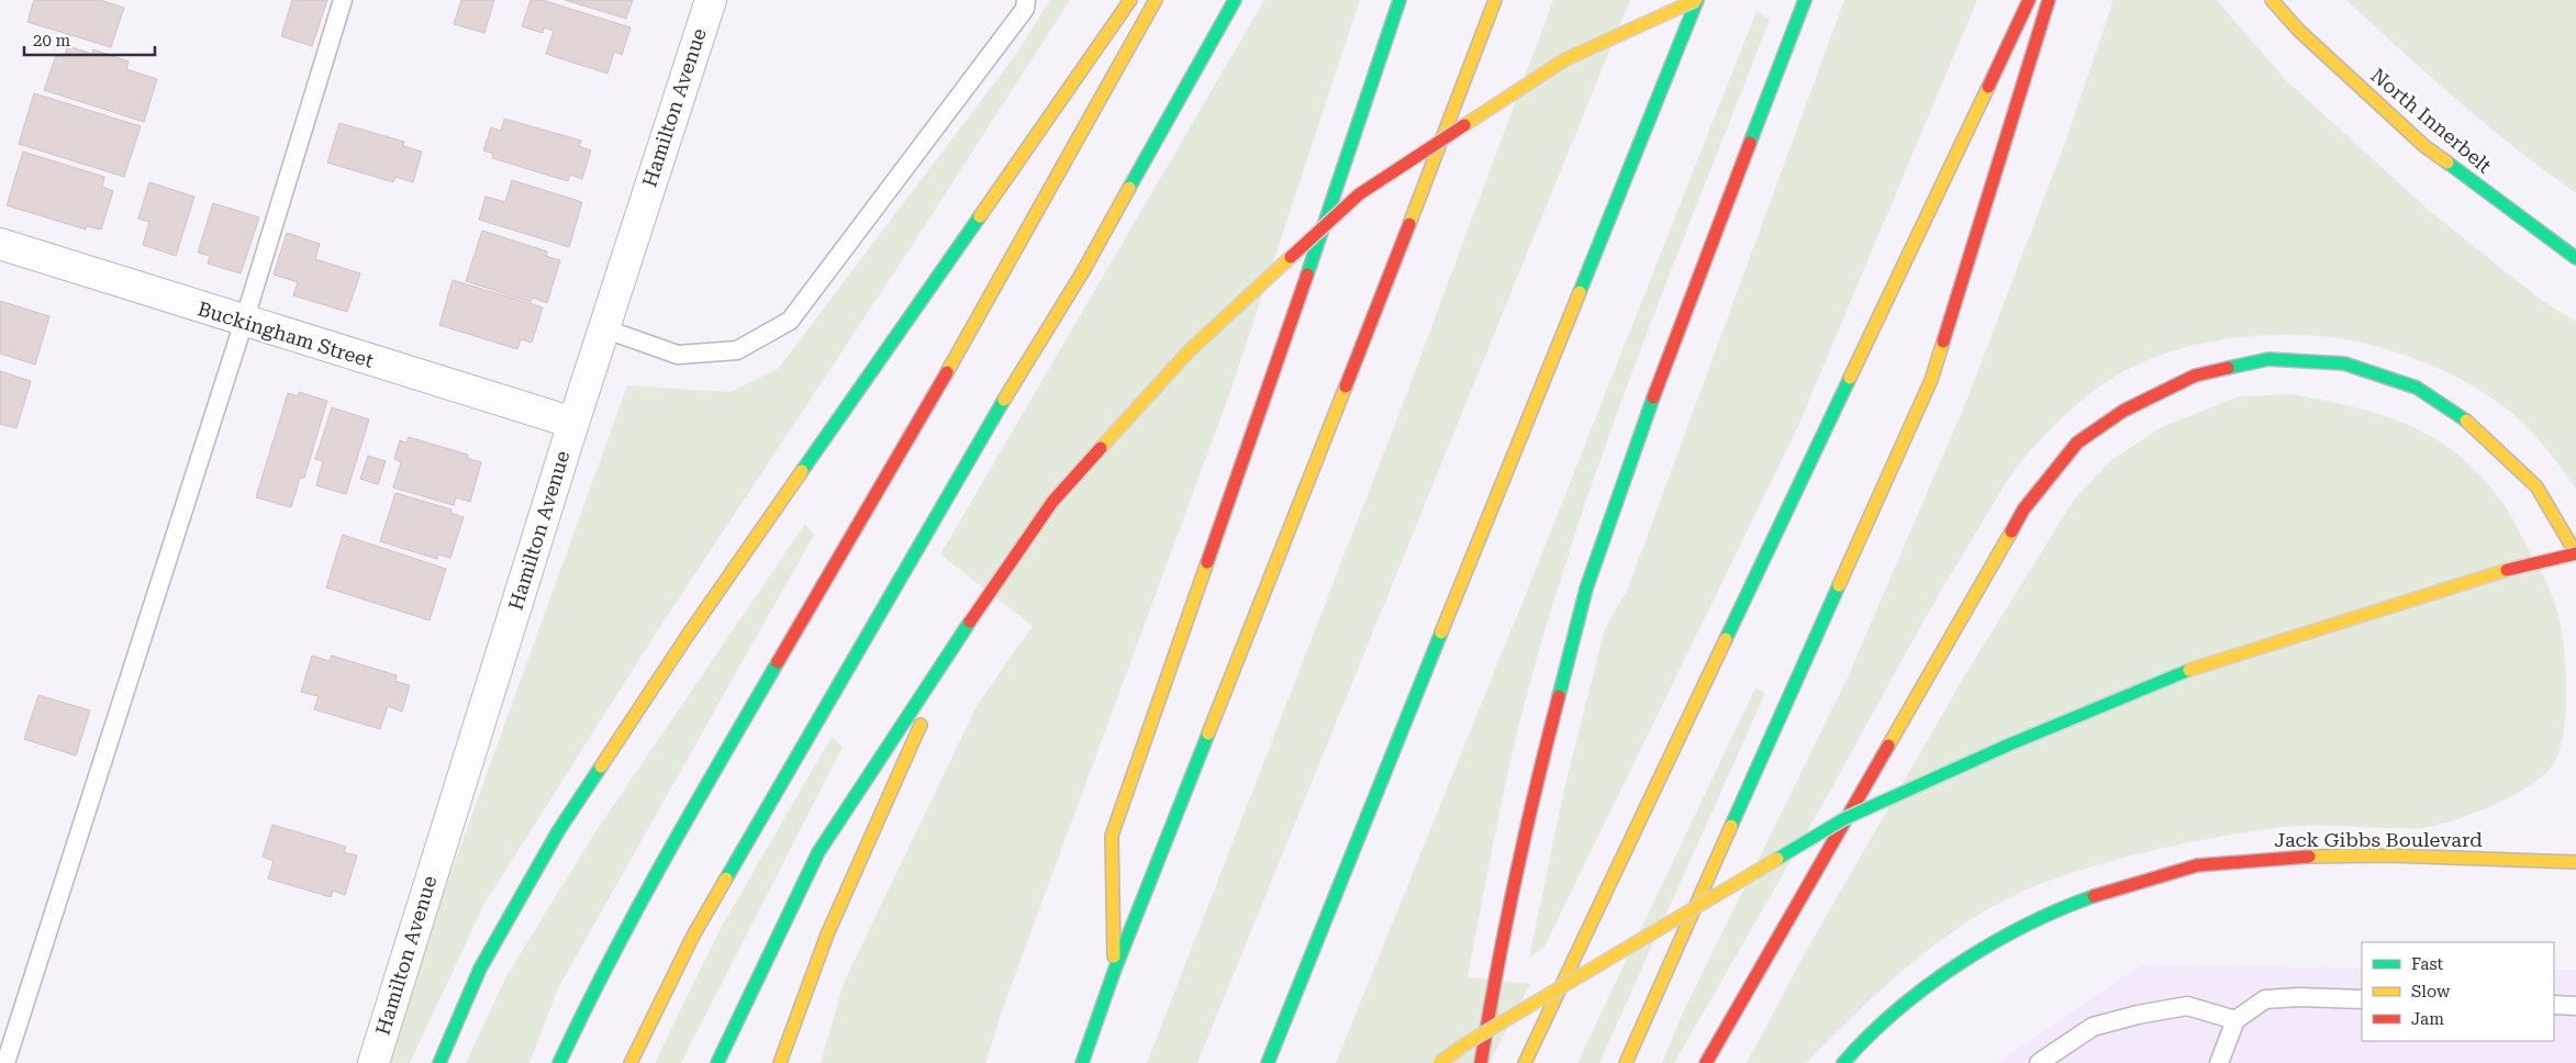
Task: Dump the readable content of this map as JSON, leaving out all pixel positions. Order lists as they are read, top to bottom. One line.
{"streets":{"main road":["North Innerbelt","Jack Gibbs Boulevard"],"street":["Hamilton Avenue","Buckingham Street"]},"crossings":[["Hamilton Avenue","Buckingham Street"]],"legend":["Fast","Slow","Jam"],"scale_bar":"20 m"}
